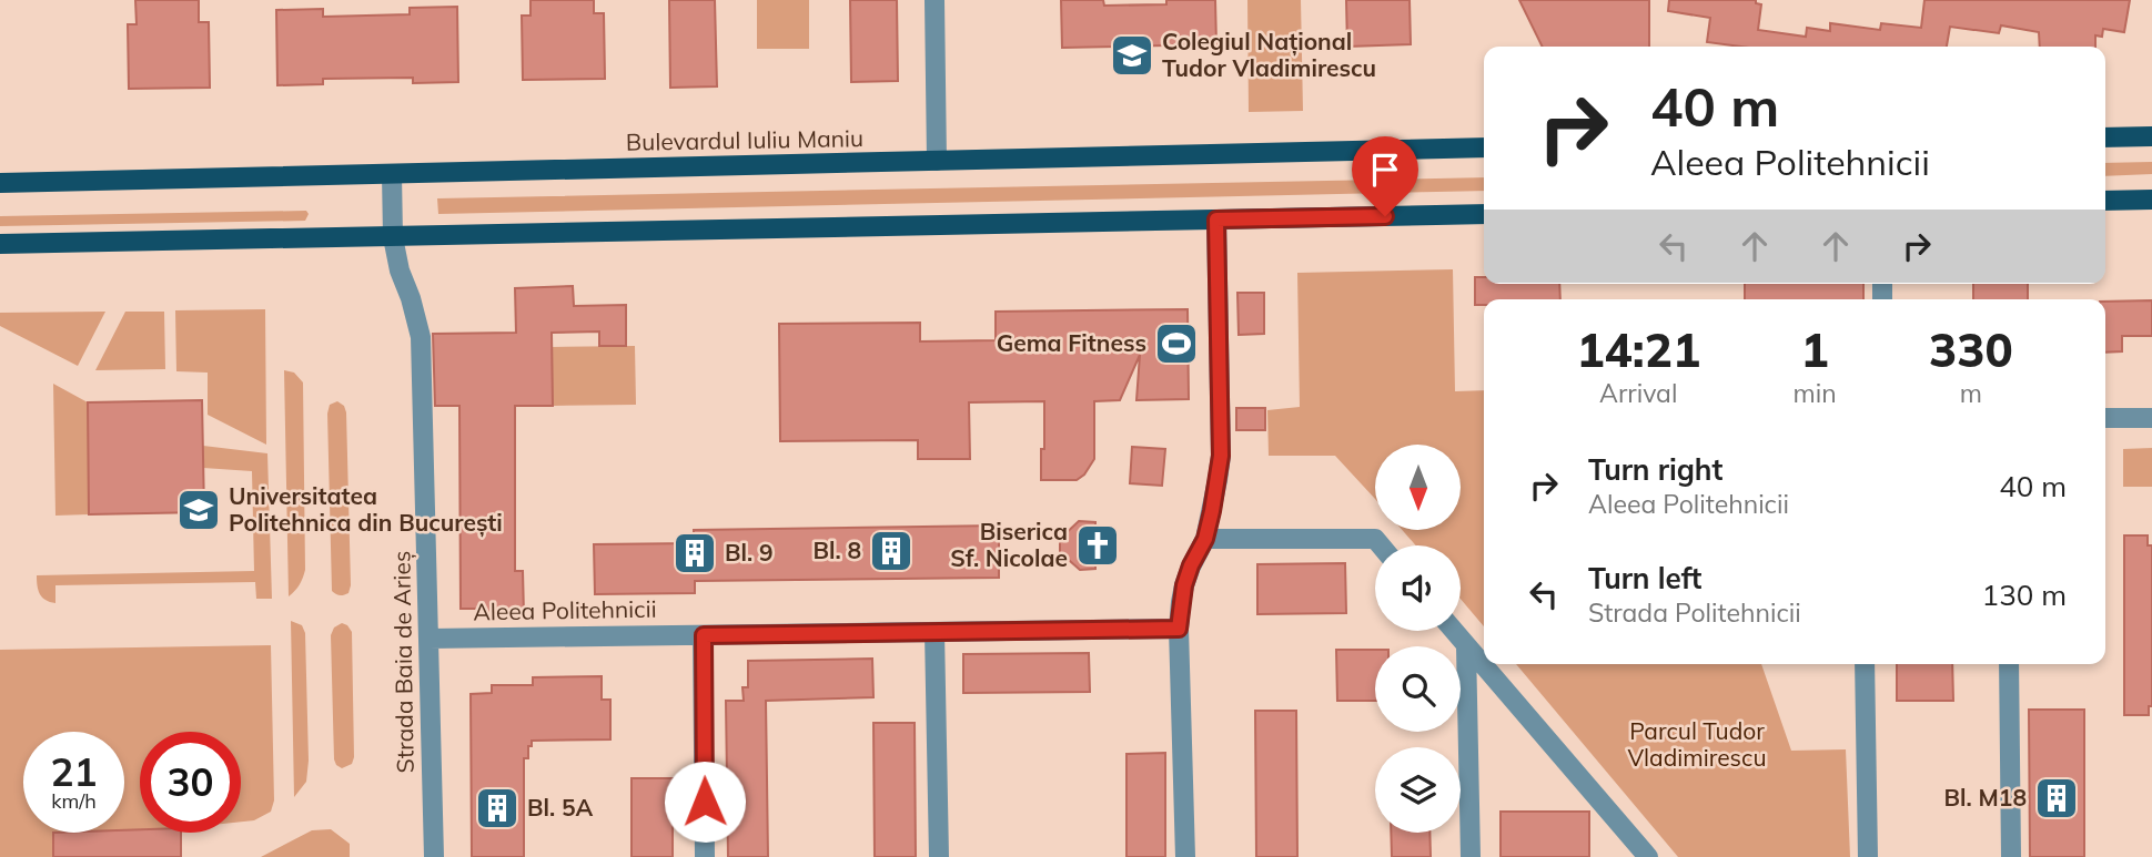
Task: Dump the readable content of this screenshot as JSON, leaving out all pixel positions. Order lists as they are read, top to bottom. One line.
{"streets":{"main road":["Bulevardul Iuliu Maniu"],"street":["Aleea Politehnicii","Strada Baia de Arieș"]},"crossings":[["Bulevardul Iuliu Maniu","Strada Baia de Arieș"],["Aleea Politehnicii","Strada Baia de Arieș"]],"parks":["Parcul Tudor Vladimirescu"],"places":{"school or university":["Colegiul Național Tudor Vladimirescu","Universitatea Politehnica din București"],"sports":["Gema Fitness"],"church":["Biserica Sf. Nicolae"],"building":["Bl. 8","Bl. 9","Bl. M18","Bl. 5A"]},"north":"bottom","page":{"turn":["40 m","Aleea Politehnicii"],"eta":["14:21","Arrival","1","min","330","m"],"list":[{"name":"Turn right","note":"Aleea Politehnicii","value":"40 m"},{"name":"Turn left","note":"Strada Politehnicii","value":"130 m"}],"speed":"21 km/h","limit":"30"}}
